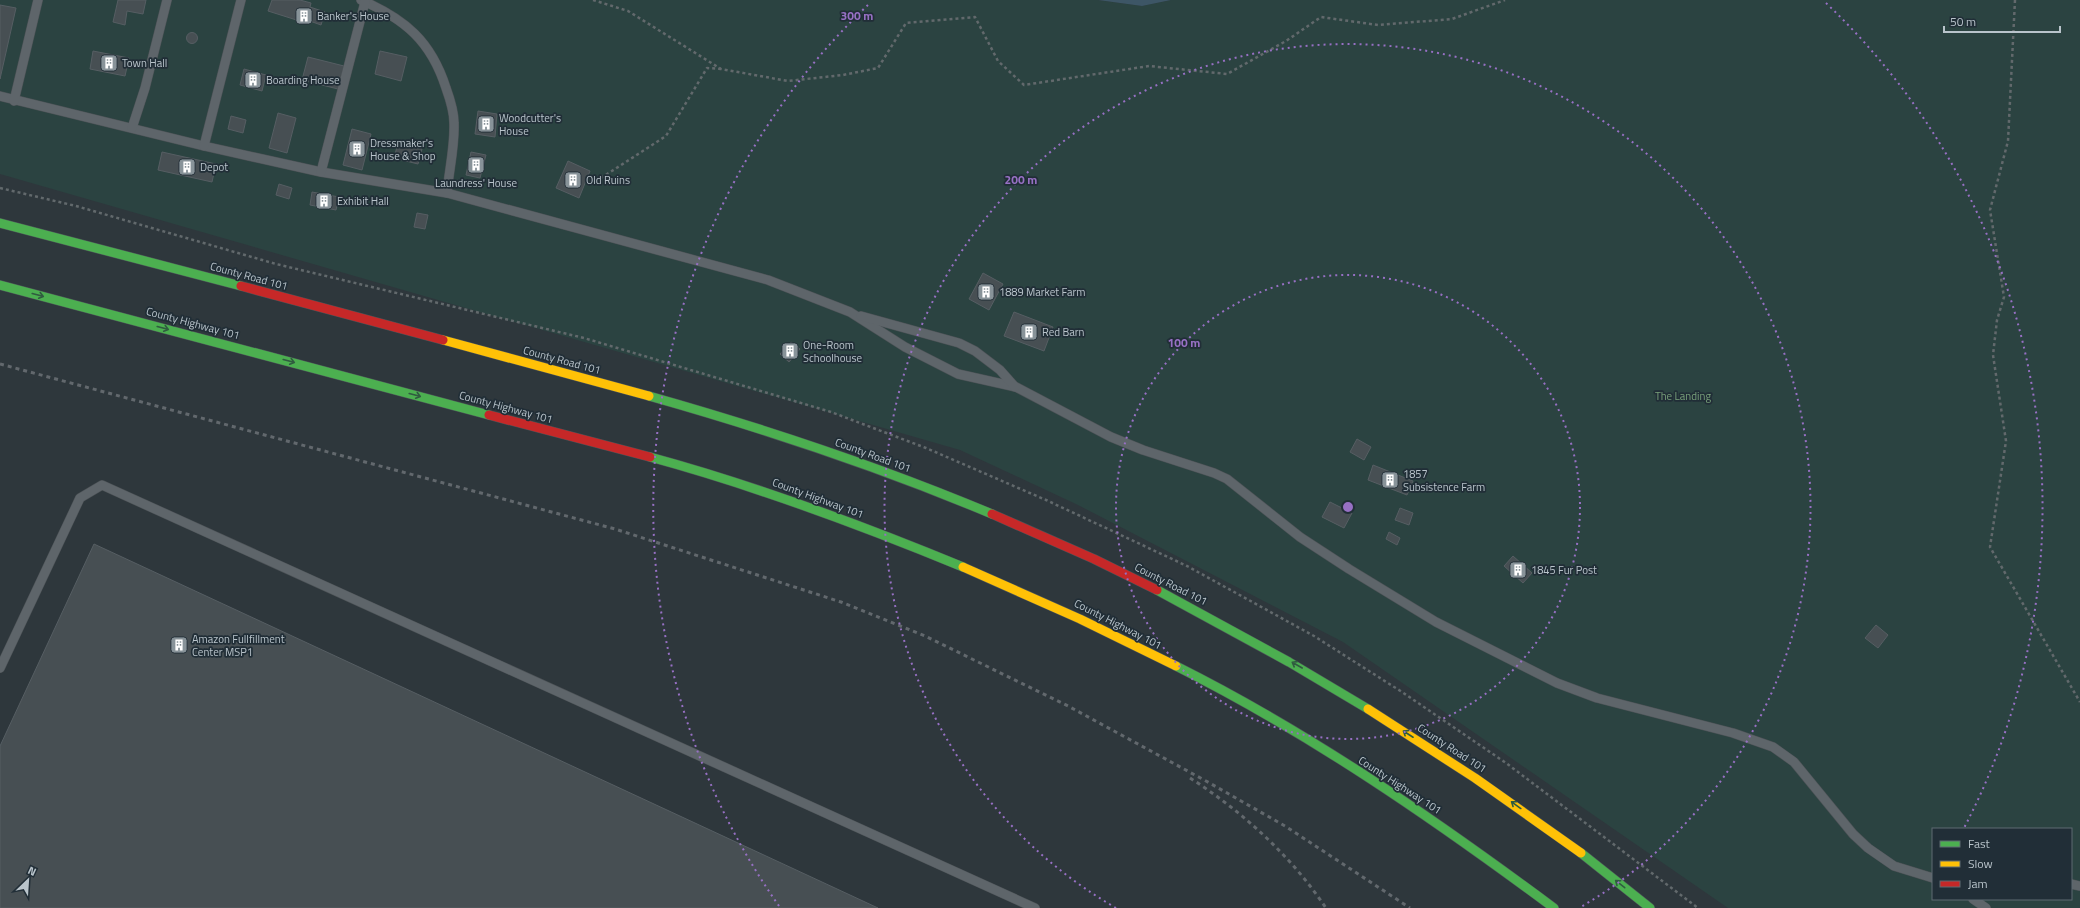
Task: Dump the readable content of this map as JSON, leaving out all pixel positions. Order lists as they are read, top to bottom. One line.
{"streets":{"main road":["County Road 101","County Highway 101"]},"one_way":["County Road 101","County Highway 101"],"parks":["The Landing"],"places":{"building":["Banker's House","Town Hall","Boarding House","Woodcutter's House","Dressmaker's House & Shop","Laundress' House","Depot","Old Ruins","Exhibit Hall","1889 Market Farm","Red Barn","One-Room Schoolhouse","1857 Subsistence Farm","1845 Fur Post","Amazon Fullfillment Center MSP1"]},"legend":["Fast","Slow","Jam"],"scale_bar":"50 m","north":"top right","rings":["300 m","200 m","100 m"]}
